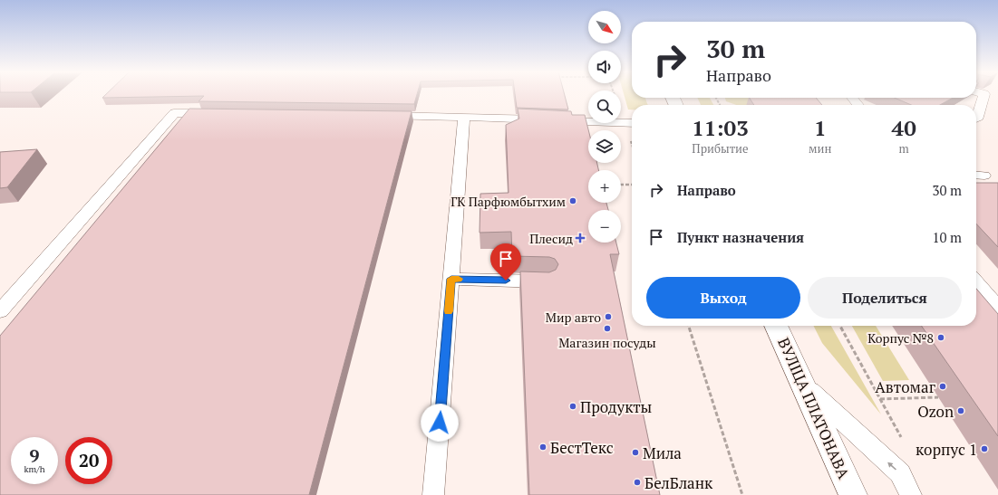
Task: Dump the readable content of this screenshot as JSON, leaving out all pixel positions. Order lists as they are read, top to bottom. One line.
{"streets":{"main road":["ВУЛІЦА ПЛАТОНАВА"]},"places":{"other":["ГК Парфюмбытхим","Мир авто","Магазин посуды","Корпус №8","Автомаг","Продукты","Ozon","БестТекс","корпус 1","Мила","БелБланк"],"health":["Плесид"]},"north":"bottom right","page":{"map_buttons":["+","−"],"turn":["30 m","Направо"],"eta":["11:03","Прибытие","1","мин","40","m"],"list":[{"name":"Направо","value":"30 m"},{"name":"Пункт назначения","value":"10 m"}],"buttons":["Выход","Поделиться"],"speed":"9 km/h","limit":"20"}}
